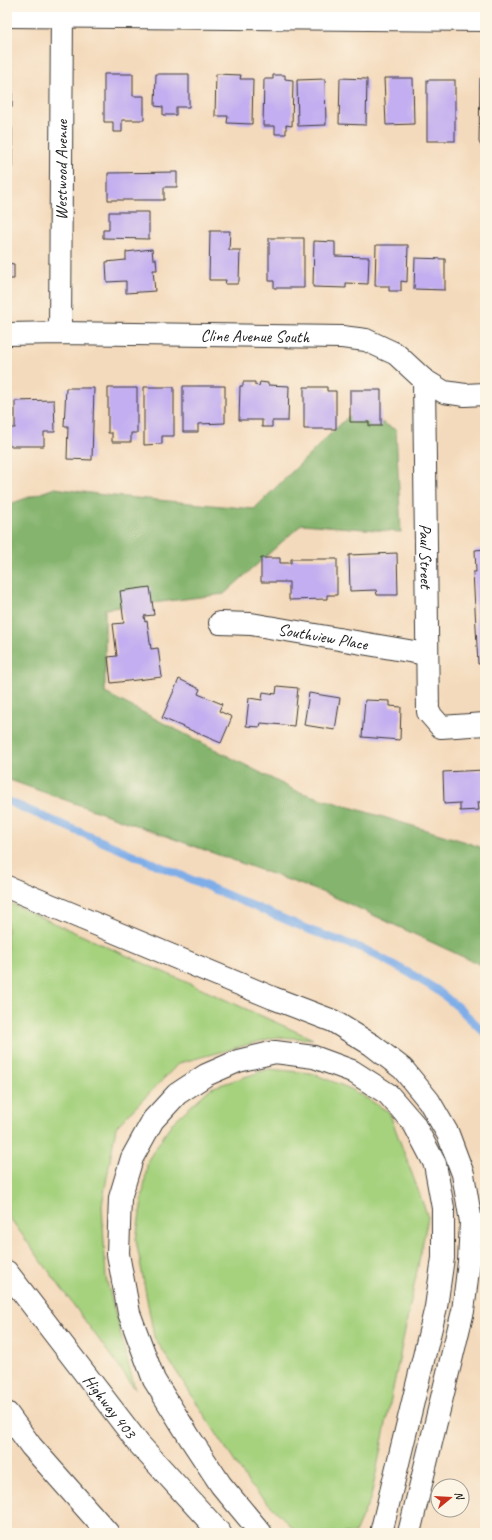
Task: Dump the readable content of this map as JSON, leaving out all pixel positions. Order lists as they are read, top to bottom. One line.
{"streets":{"main road":["Westwood Avenue","Cline Avenue South","Paul Street","Southview Place","Highway 403"]},"crossings":[["Westwood Avenue","Cline Avenue South"],["Cline Avenue South","Paul Street"],["Paul Street","Southview Place"]],"north":"right"}
